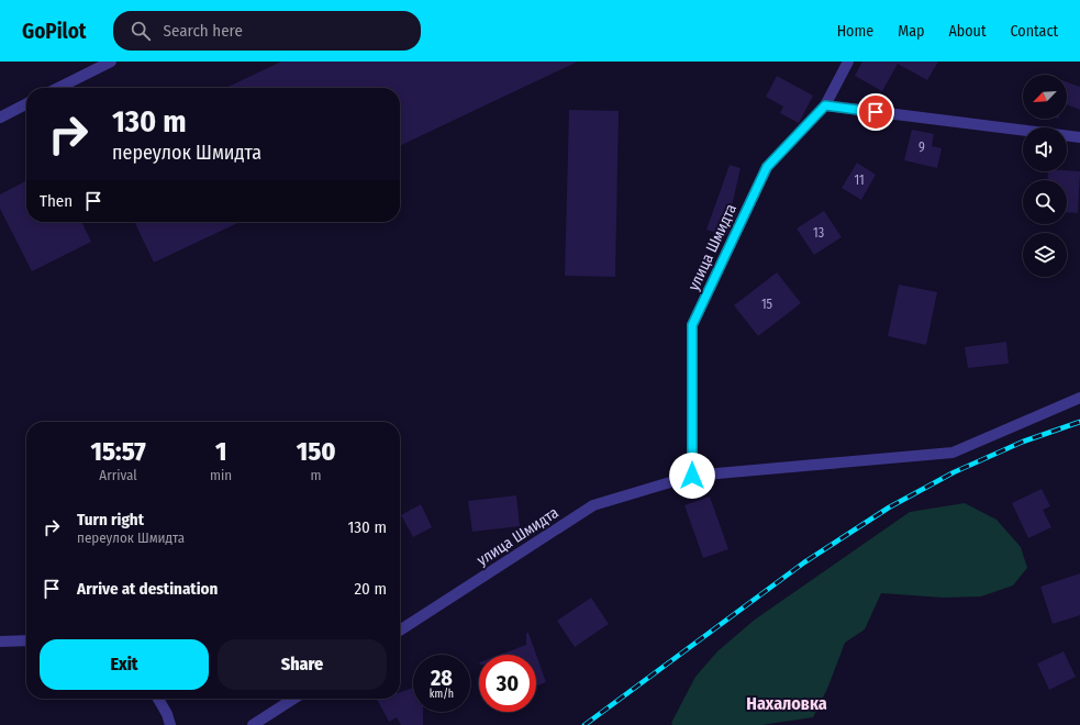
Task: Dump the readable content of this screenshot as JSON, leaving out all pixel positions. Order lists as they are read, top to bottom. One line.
{"streets":{"street":["улица Шмидта"]},"districts":["Нахаловка"],"house_numbers":["9","11","13","15"],"north":"bottom left","page":{"header":"GoPilot","search":"Search here","nav":["Home","Map","About","Contact"],"turn":["130 m","переулок Шмидта"],"then":"Then","eta":["15:57","Arrival","1","min","150","m"],"list":[{"name":"Turn right","note":"переулок Шмидта","value":"130 m"},{"name":"Arrive at destination","value":"20 m"}],"buttons":["Exit","Share"],"speed":"28 km/h","limit":"30"}}
